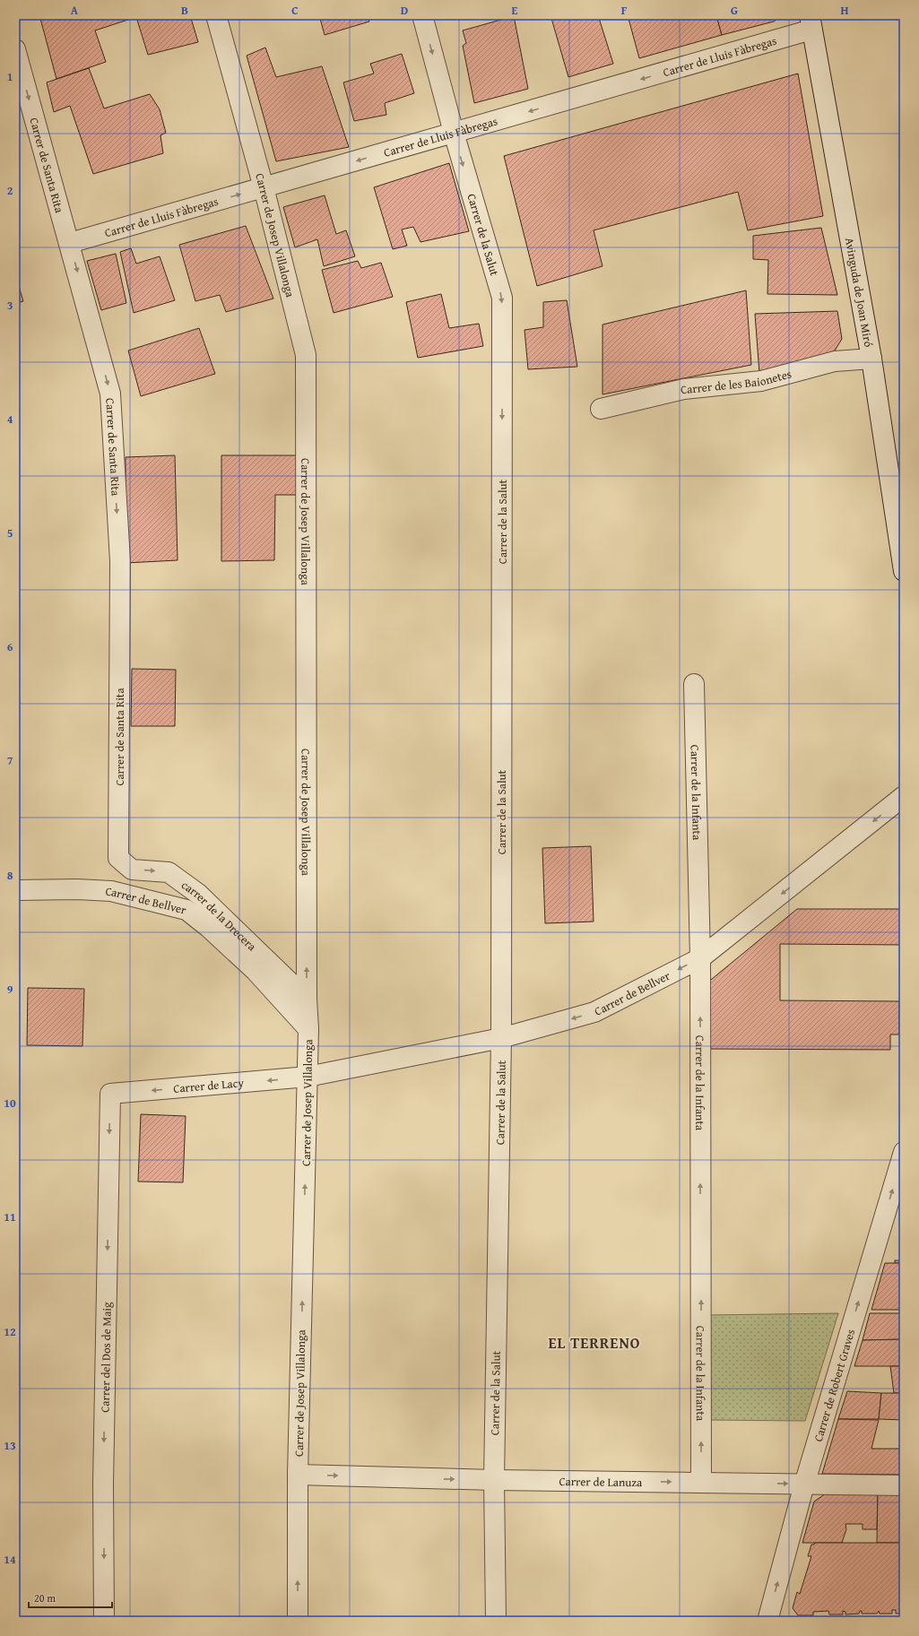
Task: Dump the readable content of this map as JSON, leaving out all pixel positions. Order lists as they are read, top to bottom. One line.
{"streets":{"street":["Carrer de Lluis Fàbregas","Carrer de Santa Rita","Carrer de la Salut","Carrer de Josep Villalonga","Avinguda de Joan Miró","Carrer de les Baionetes","Carrer de la Infanta","Carrer de Bellver","carrer de la Drecera","Carrer de Lacy","Carrer del Dos de Maig","Carrer de Robert Graves","Carrer de Lanuza"]},"crossings":[["Carrer de Lluis Fàbregas","Carrer de Santa Rita"],["Carrer de Lluis Fàbregas","Carrer de la Salut"],["Carrer de Lluis Fàbregas","Carrer de Josep Villalonga"],["Carrer de Lluis Fàbregas","Avinguda de Joan Miró"],["Carrer de Santa Rita","carrer de la Drecera"],["Carrer de la Salut","Carrer de Bellver"],["Carrer de la Salut","Carrer de Lanuza"],["Carrer de Josep Villalonga","Carrer de Bellver"],["Carrer de Josep Villalonga","carrer de la Drecera"],["Carrer de Josep Villalonga","Carrer de Lacy"],["Carrer de Josep Villalonga","Carrer de Lanuza"],["Avinguda de Joan Miró","Carrer de les Baionetes"],["Carrer de la Infanta","Carrer de Bellver"],["Carrer de la Infanta","Carrer de Lanuza"],["Carrer de Bellver","Carrer de Lacy"],["Carrer de Lacy","Carrer del Dos de Maig"],["Carrer de Robert Graves","Carrer de Lanuza"]],"one_way":["Carrer de Santa Rita","Carrer de la Salut","Carrer de Josep Villalonga","Carrer de la Infanta","Carrer de Bellver","carrer de la Drecera","Carrer de Lacy","Carrer del Dos de Maig","Carrer de Robert Graves","Carrer de Lanuza"],"districts":["EL TERRENO"],"scale_bar":"20 m","grid":{"columns":["A","B","C","D","E","F","G","H"],"rows":["1","2","3","4","5","6","7","8","9","10","11","12","13","14"]}}
